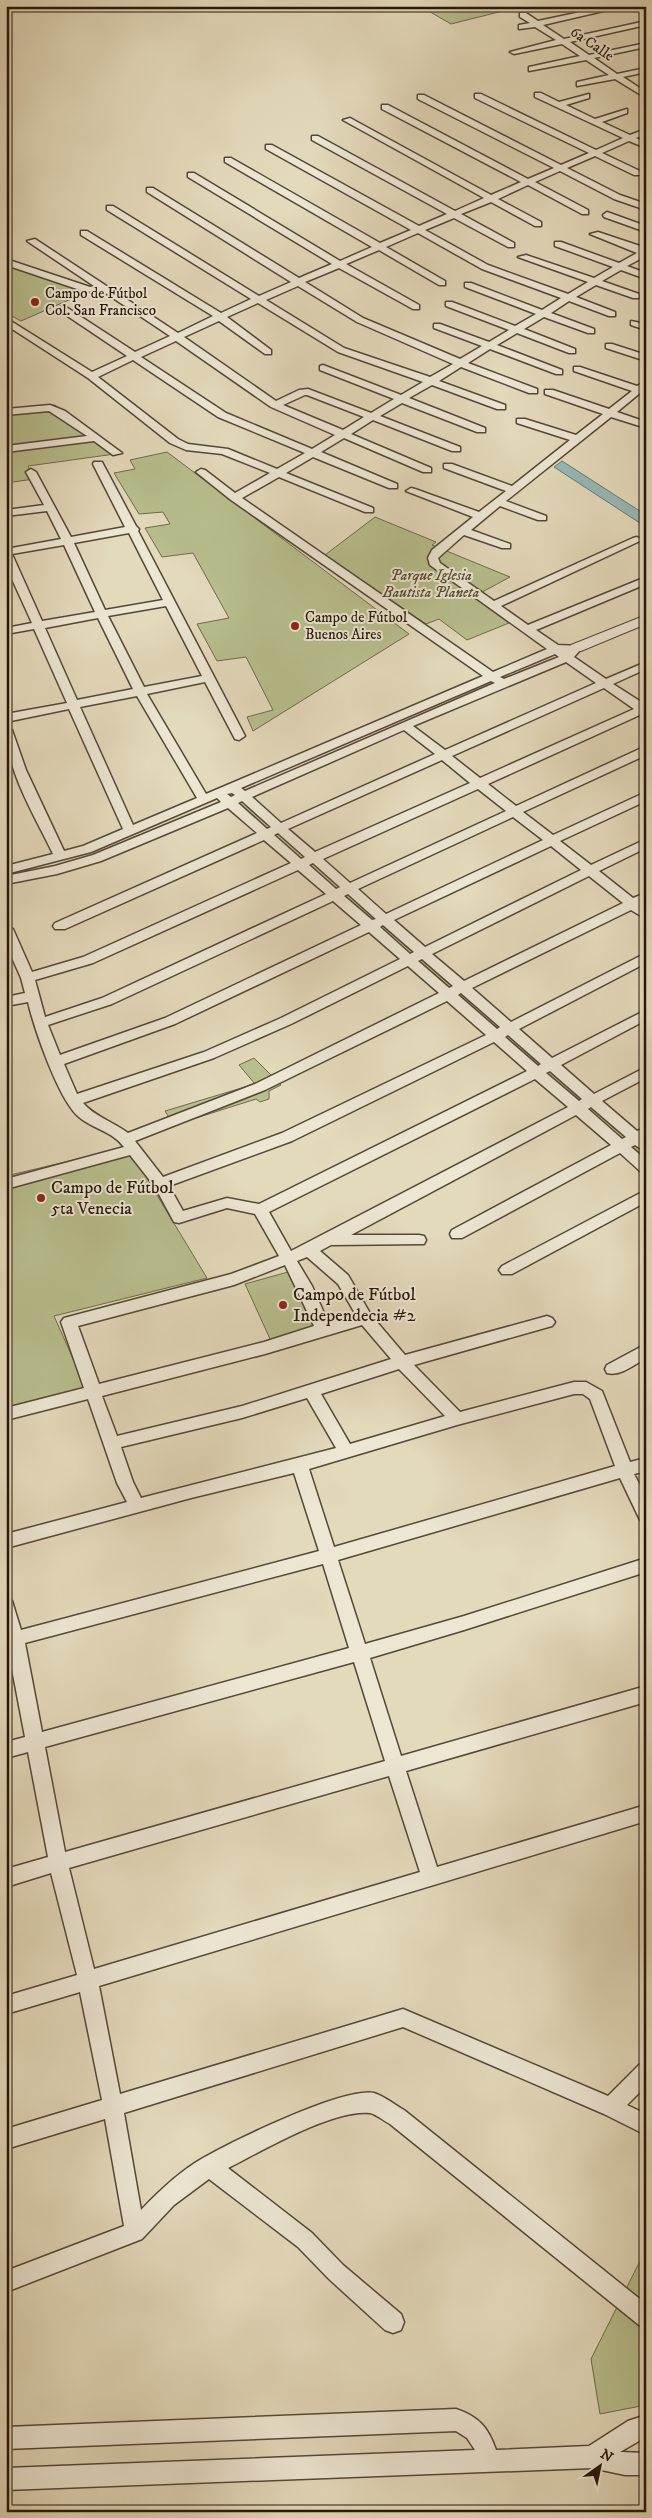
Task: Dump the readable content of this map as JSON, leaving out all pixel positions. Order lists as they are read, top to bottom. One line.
{"streets":{"street":["6a Calle"]},"parks":["Parque Iglesia Bautista Planeta"],"places":["Campo de Fútbol Col. San Francisco","Campo de Fútbol Buenos Aires","Campo de Fútbol 5ta Venecia","Campo de Fútbol Independecia #2"],"north":"top right"}
